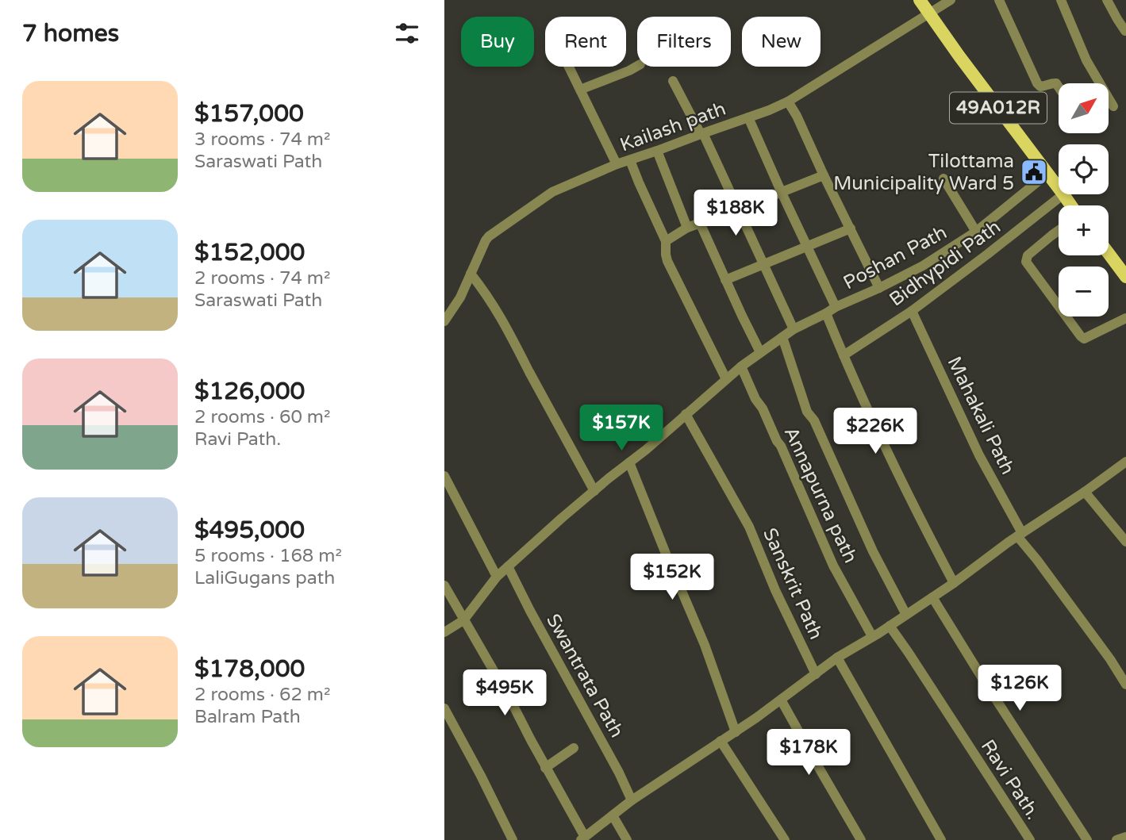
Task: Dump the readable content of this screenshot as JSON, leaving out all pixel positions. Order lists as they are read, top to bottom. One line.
{"streets":{"main road":["49A012R"],"street":["Kailash path","Poshan Path","Bidhypidi Path","Mahakali Path","Annapurna path","Sanskrit Path","Swantrata Path","Ravi Path."]},"crossings":[["49A012R","Kailash path"],["49A012R","Poshan Path"],["49A012R","Bidhypidi Path"],["Poshan Path","Annapurna path"],["Poshan Path","Sanskrit Path"],["Poshan Path","Swantrata Path"],["Bidhypidi Path","Mahakali Path"]],"places":{"public building":["Tilottama Municipality Ward 5"]},"north":"top right","page":{"heading":"7 homes","chip":["Buy","Rent","Filters","New"],"list":[{"name":"$157,000","note":"3 rooms · 74 m² · Saraswati Path"},{"name":"$152,000","note":"2 rooms · 74 m² · Saraswati Path"},{"name":"$126,000","note":"2 rooms · 60 m² · Ravi Path."},{"name":"$495,000","note":"5 rooms · 168 m² · LaliGugans path"},{"name":"$178,000","note":"2 rooms · 62 m² · Balram Path"}],"map_buttons":["+","−"],"price":["$188K","$157K","$226K","$152K","$126K","$495K","$178K"]}}
